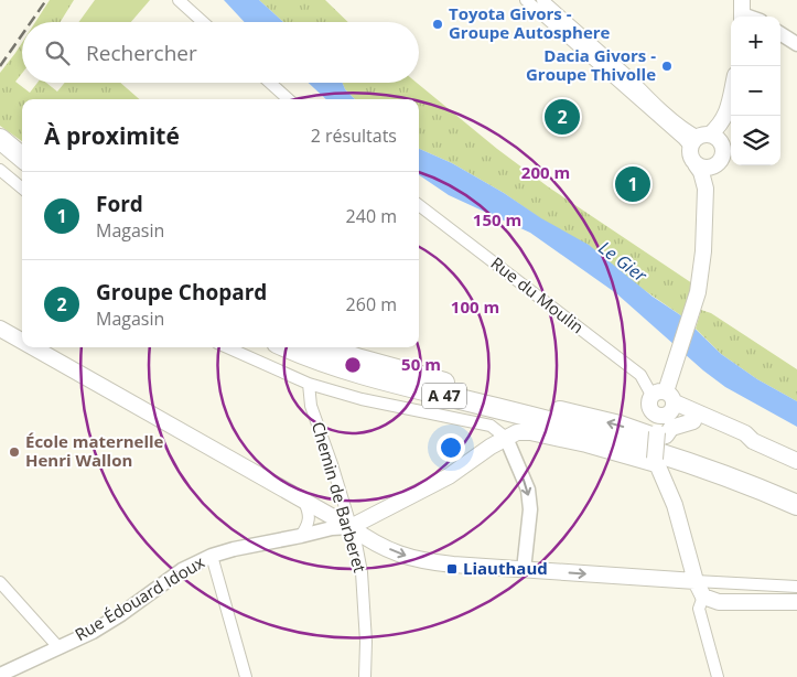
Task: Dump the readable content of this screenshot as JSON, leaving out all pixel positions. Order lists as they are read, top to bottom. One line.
{"streets":{"highway":["A 47"],"street":["Rue du Moulin","Chemin de Barberet","Rue Édouard Idoux"]},"crossings":[["Chemin de Barberet","Rue Édouard Idoux"]],"water":["Le Gier"],"places":{"other":["Toyota Givors - Groupe Autosphere","Dacia Givors - Groupe Thivolle","École maternelle Henri Wallon"],"transit":["Liauthaud"]},"page":{"map_buttons":["+","−"],"search":"Rechercher","pins":["2","1"],"heading":["À proximité","2 résultats"],"list":[{"mark":"1","name":"Ford","note":"Magasin","value":"240 m"},{"mark":"2","name":"Groupe Chopard","note":"Magasin","value":"260 m"}]},"rings":["200 m","150 m","100 m","50 m"]}
